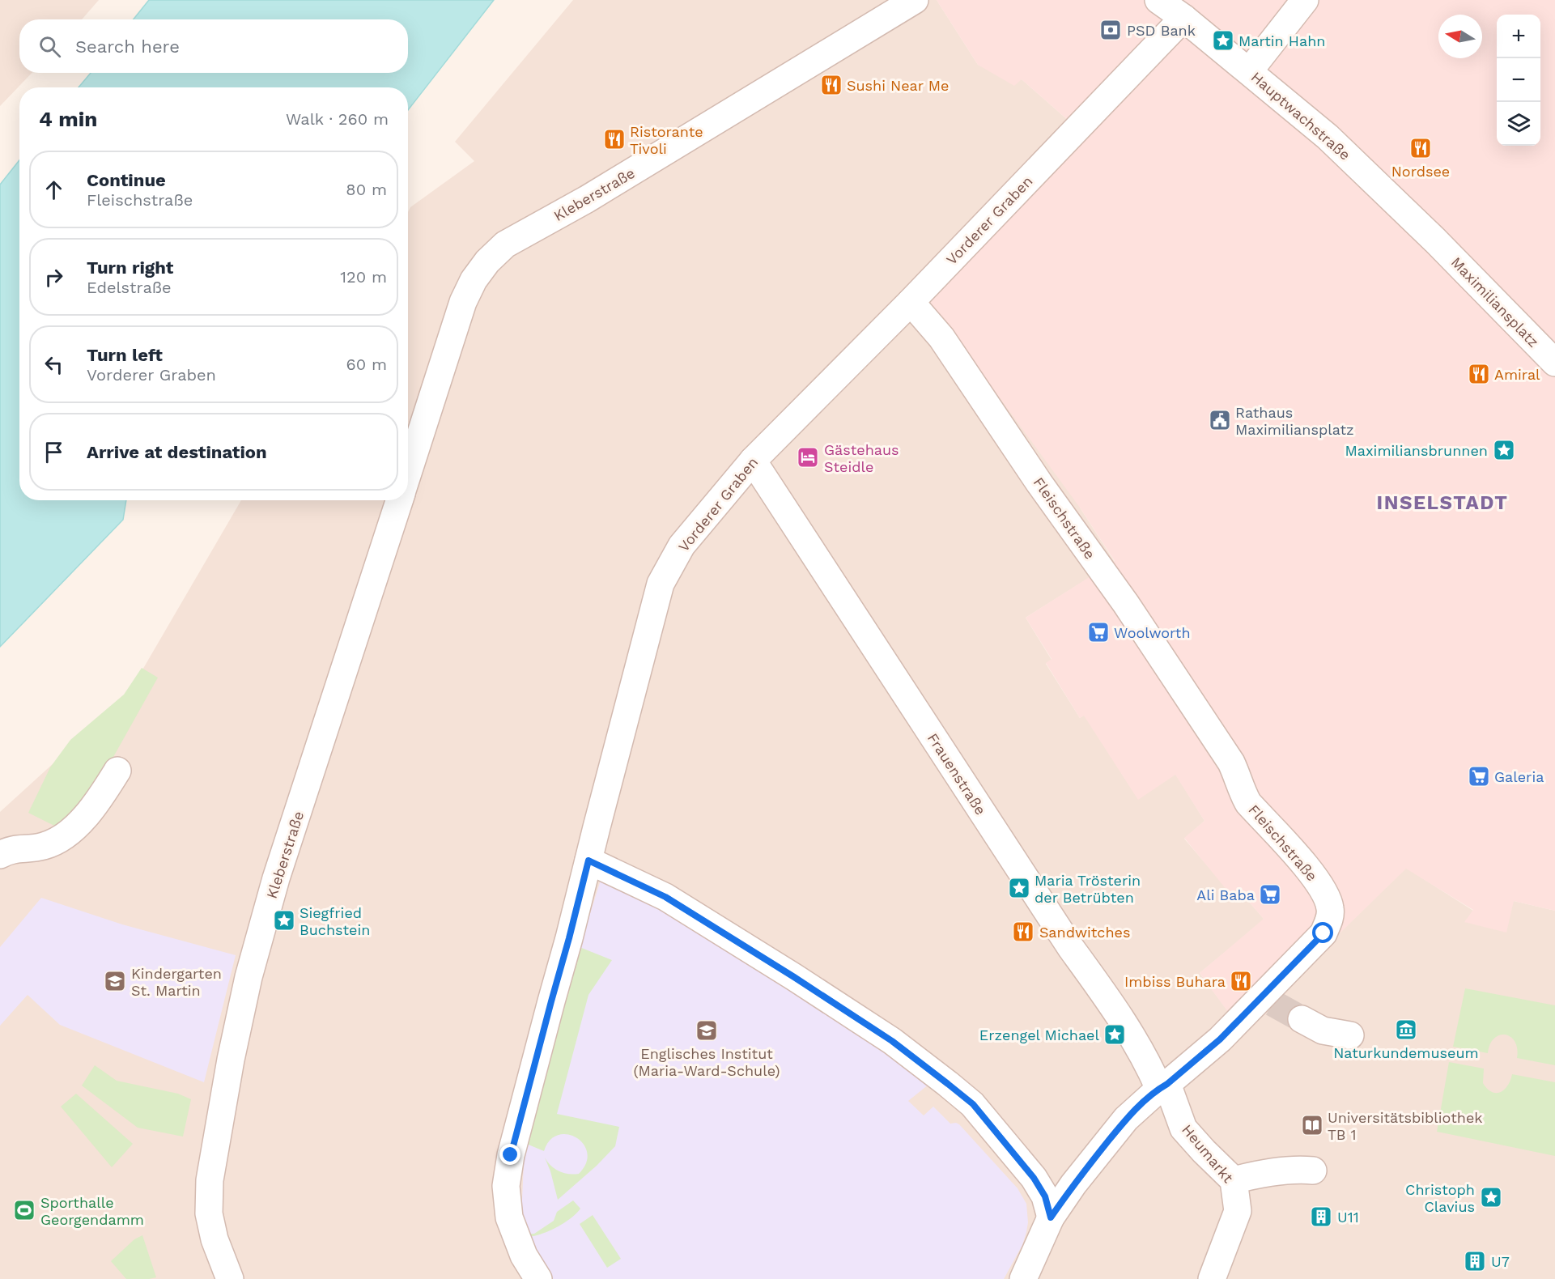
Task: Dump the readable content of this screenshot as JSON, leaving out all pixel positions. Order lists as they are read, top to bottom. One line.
{"streets":{"street":["Hauptwachstraße","Kleberstraße","Vorderer Graben","Maximiliansplatz","Fleischstraße","Frauenstraße","Heumarkt"]},"crossings":[["Hauptwachstraße","Vorderer Graben"],["Hauptwachstraße","Maximiliansplatz"],["Vorderer Graben","Fleischstraße"],["Vorderer Graben","Frauenstraße"],["Fleischstraße","Frauenstraße"],["Fleischstraße","Heumarkt"],["Frauenstraße","Heumarkt"]],"districts":["INSELSTADT"],"places":{"bank":["PSD Bank"],"place":["Martin Hahn","Maximiliansbrunnen","Maria Trösterin der Betrübten","Siegfried Buchstein","Erzengel Michael","Christoph Clavius"],"restaurant":["Sushi Near Me","Ristorante Tivoli","Nordsee","Amiral","Sandwitches","Imbiss Buhara"],"public building":["Rathaus Maximiliansplatz"],"hotel":["Gästehaus Steidle"],"supermarket":["Woolworth","Galeria","Ali Baba"],"school or university":["Kindergarten St. Martin","Englisches Institut (Maria-Ward-Schule)"],"museum":["Naturkundemuseum"],"library":["Universitätsbibliothek TB 1"],"sports":["Sporthalle Georgendamm"],"building":["U11","U7"]},"north":"left","page":{"map_buttons":["+","−"],"search":"Search here","heading":["4 min","Walk · 260 m"],"list":[["Continue","Fleischstraße","80 m"],["Turn right","Edelstraße","120 m"],["Turn left","Vorderer Graben","60 m"],"Arrive at destination"]}}
